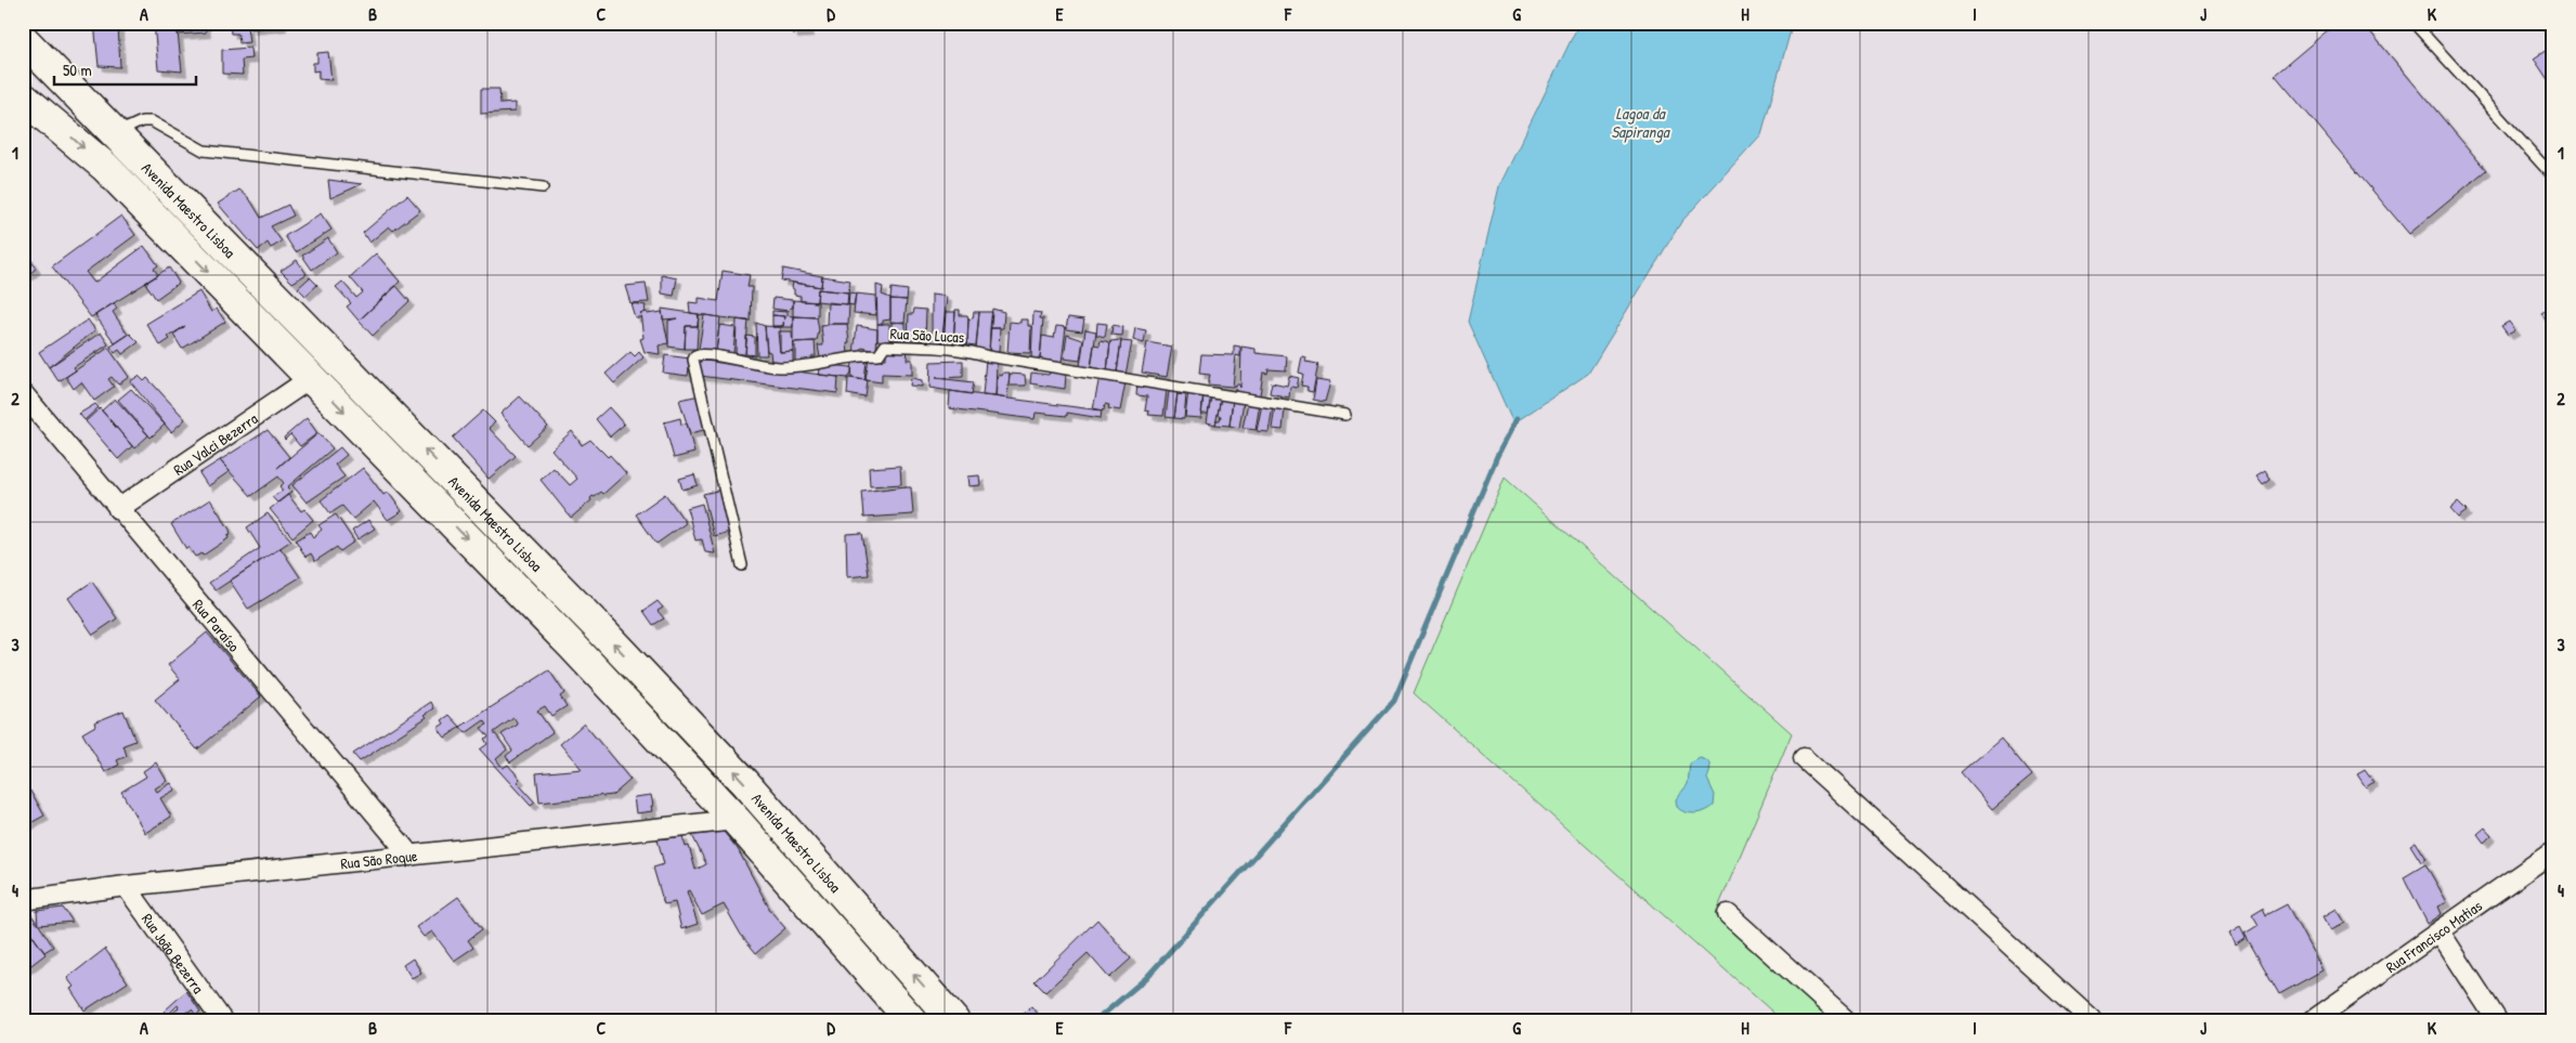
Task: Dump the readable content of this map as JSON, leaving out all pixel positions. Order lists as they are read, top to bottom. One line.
{"streets":{"highway":["Avenida Maestro Lisboa"],"street":["Rua Valci Bezerra","Rua Paraíso","Rua São Roque","Rua Francisco Matias","Rua João Bezerra"],"lane":["Rua São Lucas"]},"crossings":[["Avenida Maestro Lisboa","Rua Valci Bezerra"],["Avenida Maestro Lisboa","Rua São Roque"],["Rua Valci Bezerra","Rua Paraíso"],["Rua Paraíso","Rua São Roque"],["Rua São Roque","Rua João Bezerra"]],"water":["Lagoa da Sapiranga"],"scale_bar":"50 m","grid":{"columns":["A","B","C","D","E","F","G","H","I","J","K"],"rows":["1","2","3","4"]}}
